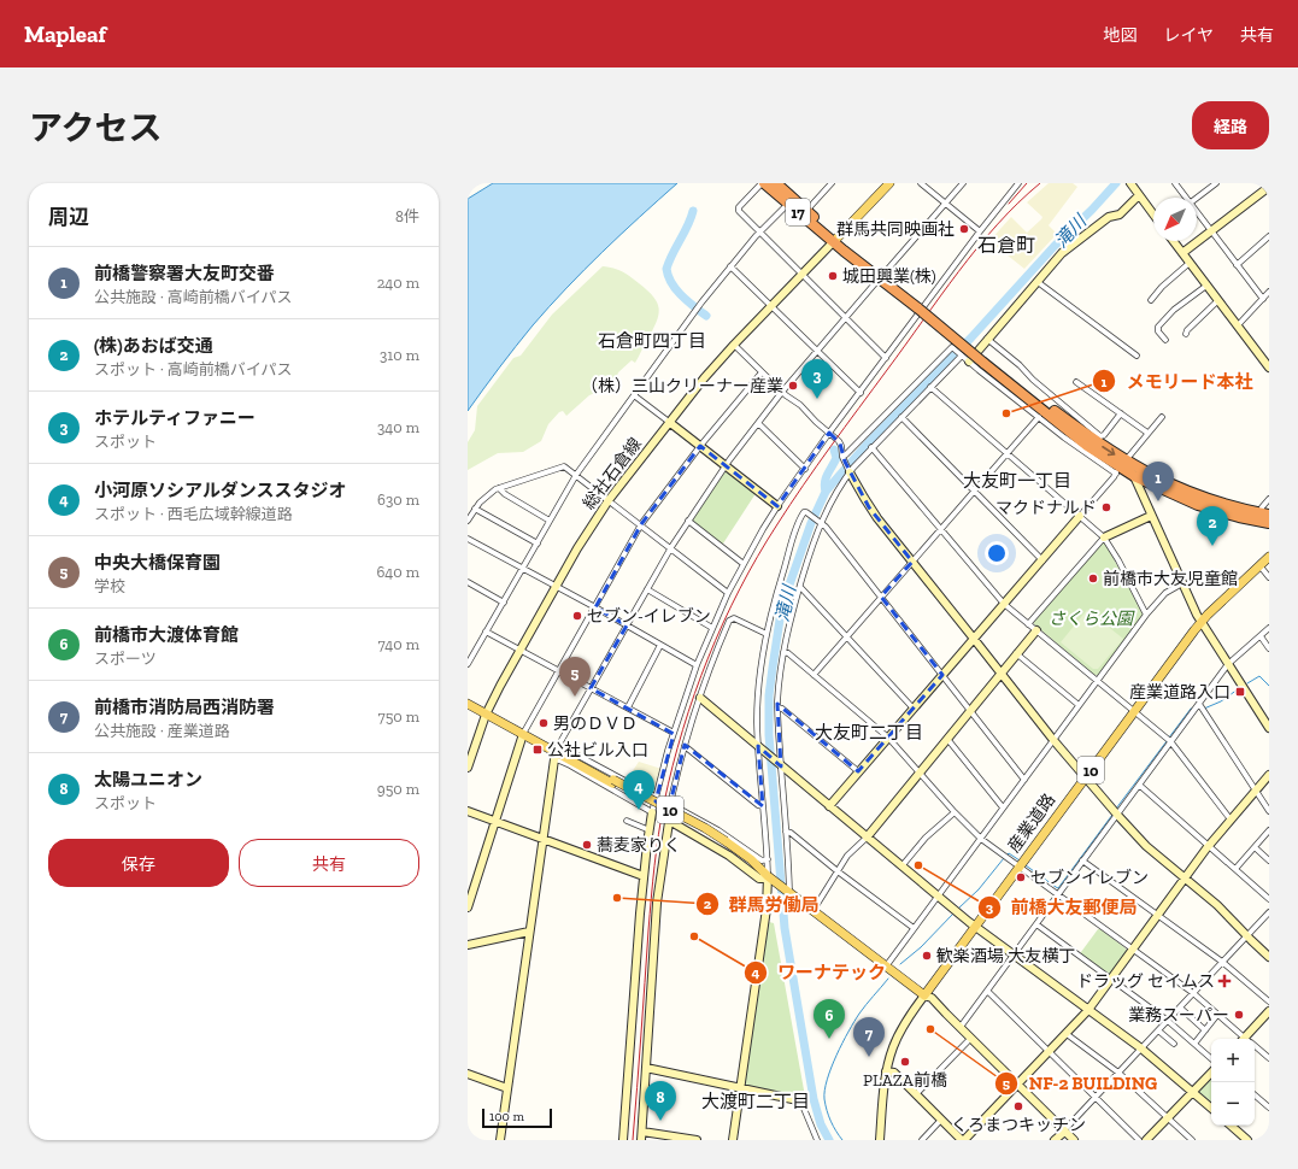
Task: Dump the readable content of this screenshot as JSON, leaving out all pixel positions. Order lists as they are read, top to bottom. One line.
{"streets":{"highway":["17"],"main road":["10","産業道路"],"street":["総社石倉線"]},"crossings":[["17","総社石倉線"],["総社石倉線","10"],["10","産業道路"]],"districts":["石倉町","石倉町四丁目","大友町一丁目","大友町二丁目","大渡町二丁目"],"water":["滝川"],"parks":["さくら公園"],"places":{"other":["群馬共同映画社","城田興業(株)","（株）三山クリーナー産業","メモリード本社","マクドナルド","前橋市大友児童館","セブン-イレブン","男のＤＶＤ","蕎麦家りく","前橋大友郵便局","セブンイレブン","群馬労働局","ワーナテック","歓楽酒場 大友横丁","業務スーパー","NF-2 BUILDING","PLAZA前橋","くろまつキッチン"],"transit":["産業道路入口","公社ビル入口"],"health":["ドラッグ セイムス"]},"scale_bar":"100 m","north":"bottom left","page":{"header":"Mapleaf","nav":["地図","レイヤ","共有"],"title":"アクセス","buttons":["経路",["保存","共有"]],"heading":["周辺","8件"],"list":[{"mark":"1","name":"前橋警察署大友町交番","note":"公共施設 · 高崎前橋バイパス","value":"240 m"},{"mark":"2","name":"(株)あおば交通","note":"スポット · 高崎前橋バイパス","value":"310 m"},{"mark":"3","name":"ホテルティファニー","note":"スポット","value":"340 m"},{"mark":"4","name":"小河原ソシアルダンススタジオ","note":"スポット · 西毛広域幹線道路","value":"630 m"},{"mark":"5","name":"中央大橋保育園","note":"学校","value":"640 m"},{"mark":"6","name":"前橋市大渡体育館","note":"スポーツ","value":"740 m"},{"mark":"7","name":"前橋市消防局西消防署","note":"公共施設 · 産業道路","value":"750 m"},{"mark":"8","name":"太陽ユニオン","note":"スポット","value":"950 m"}],"pins":["3","1","2","5","4","6","7","8"],"map_buttons":["+","−"],"scale":"100 m"}}
